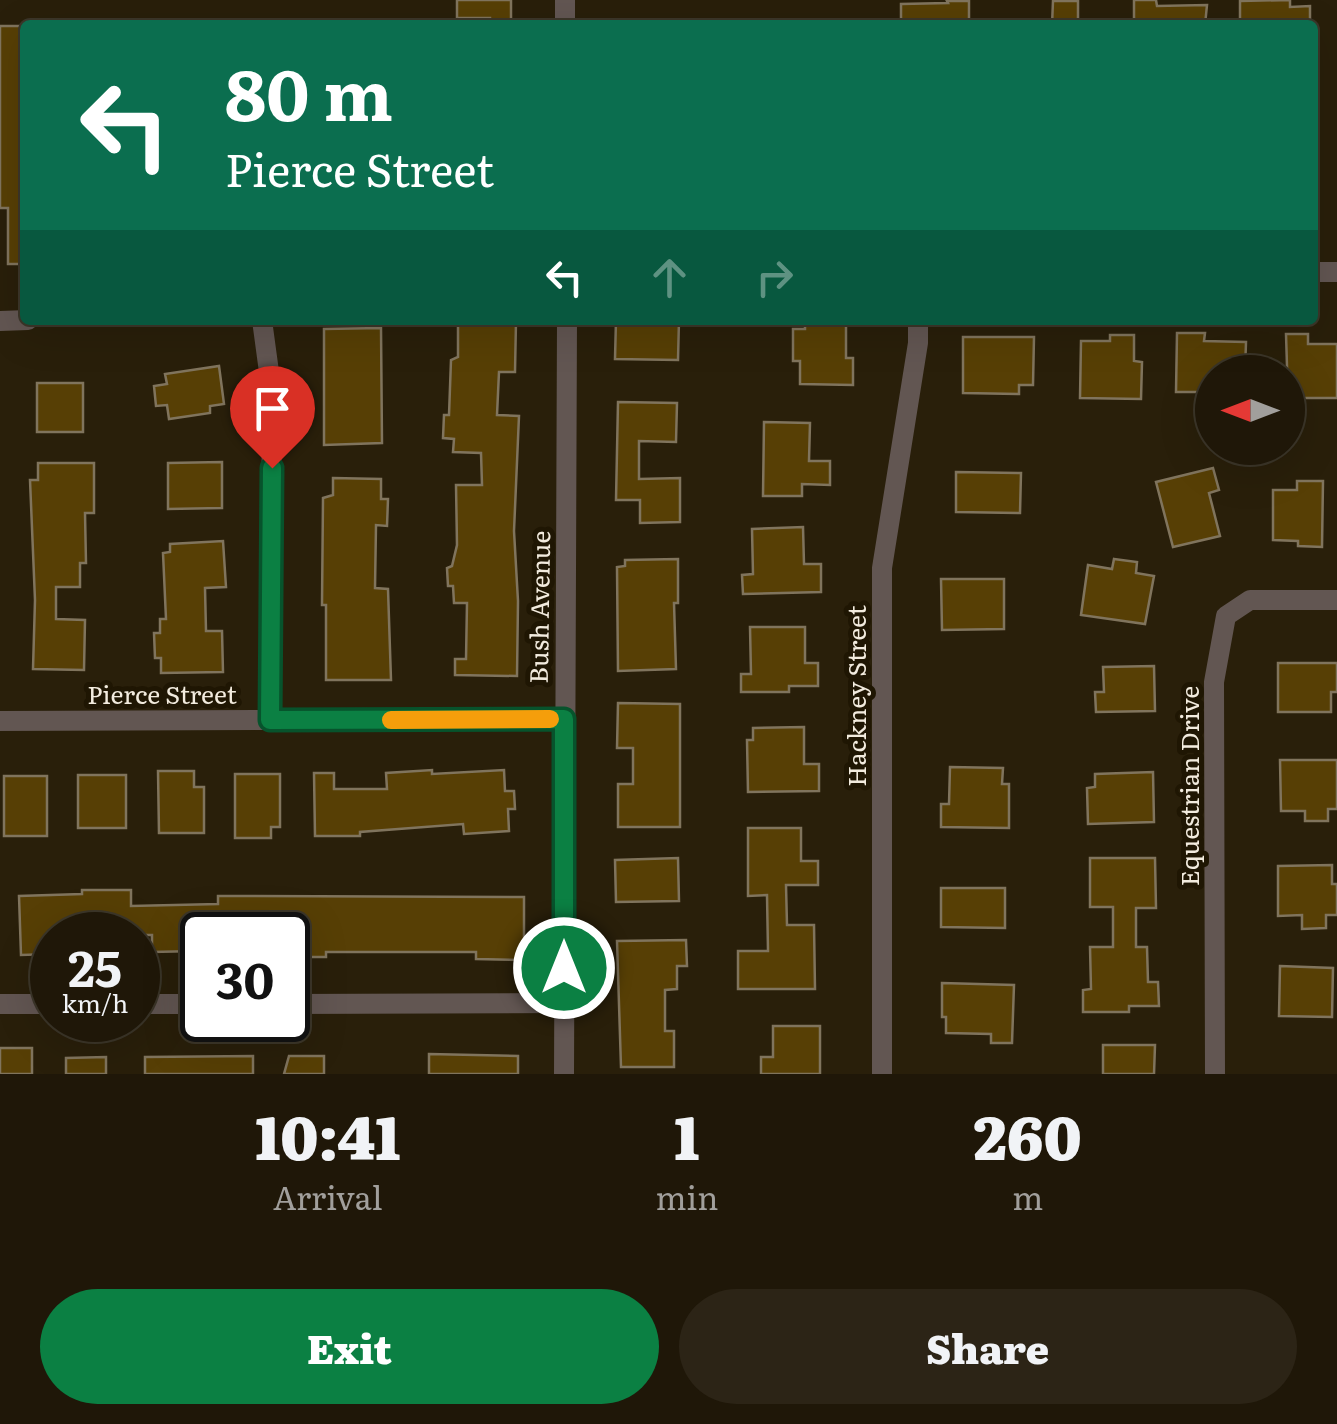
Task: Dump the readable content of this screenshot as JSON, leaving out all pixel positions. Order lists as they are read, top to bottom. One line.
{"streets":{"street":["Bush Avenue","Pierce Street","Hackney Street","Equestrian Drive"]},"crossings":[["Bush Avenue","Pierce Street"]],"north":"left","page":{"turn":["80 m","Pierce Street"],"speed":"25 km/h","limit":"30","eta":["10:41","Arrival","1","min","260","m"],"buttons":["Exit","Share"]}}
